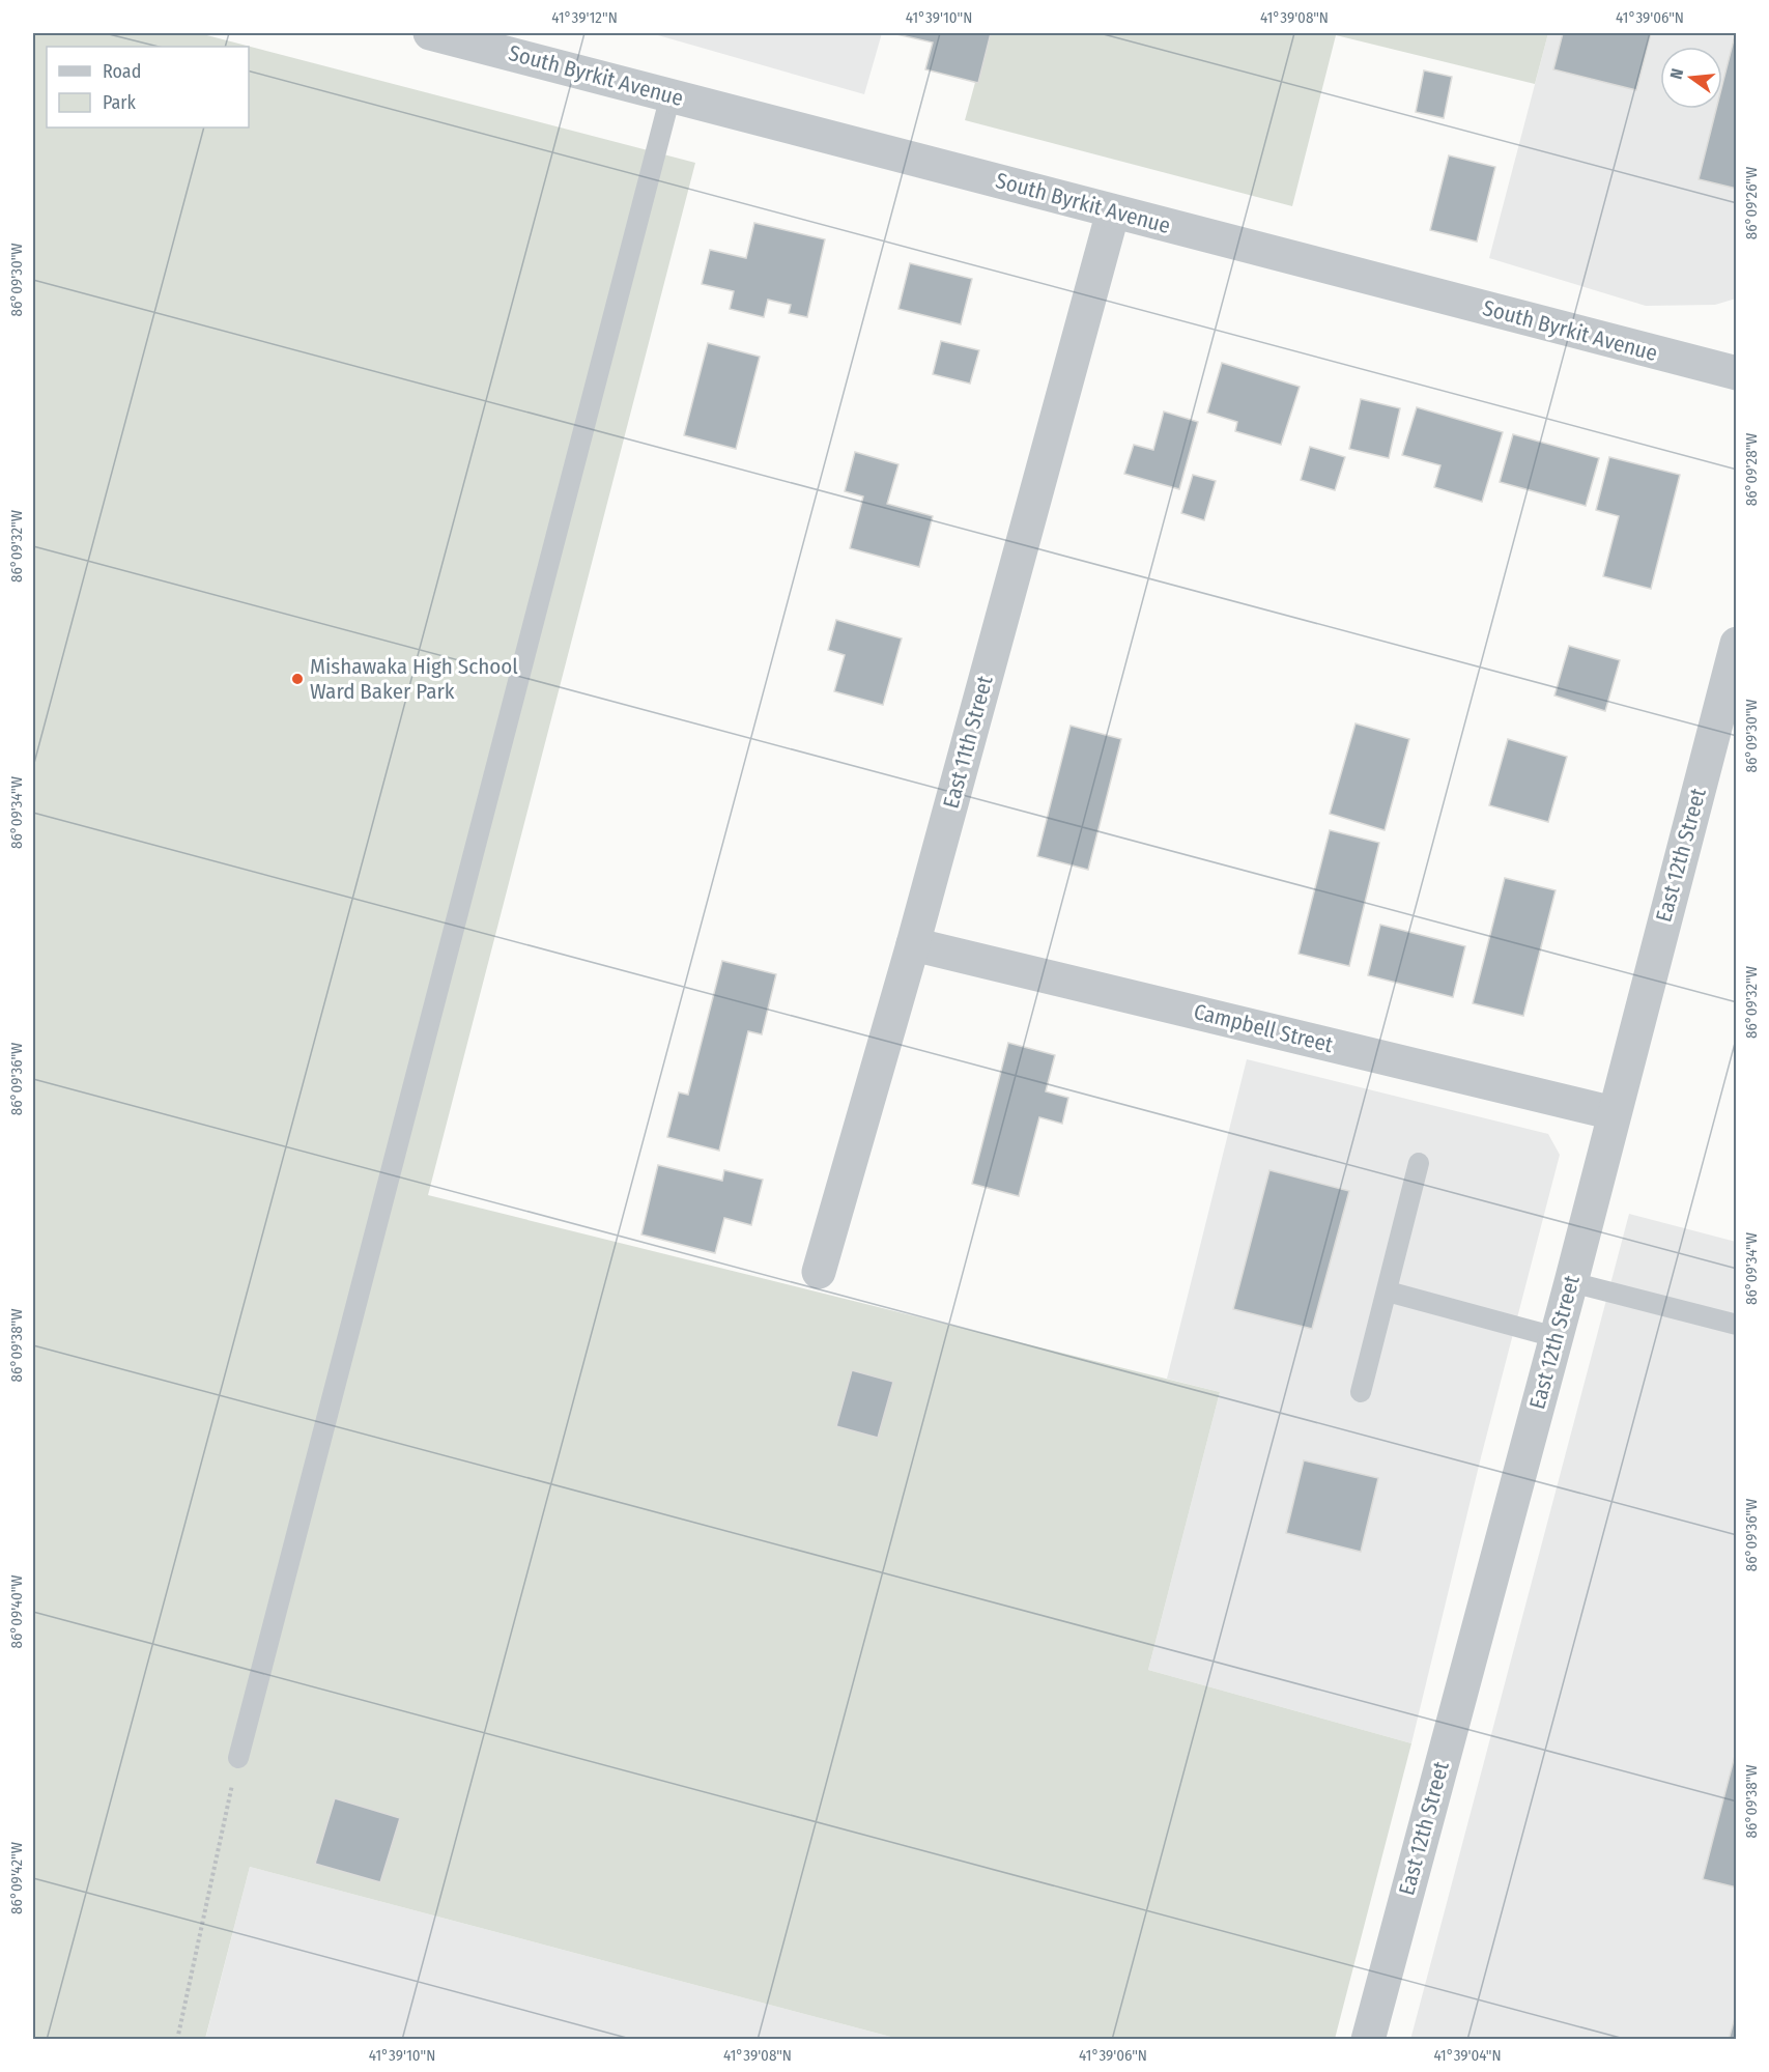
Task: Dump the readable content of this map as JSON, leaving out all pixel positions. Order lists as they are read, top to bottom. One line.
{"streets":{"street":["South Byrkit Avenue","East 11th Street","East 12th Street","Campbell Street"]},"crossings":[["South Byrkit Avenue","East 11th Street"],["East 11th Street","Campbell Street"],["East 12th Street","Campbell Street"]],"places":["Mishawaka High School Ward Baker Park"],"legend":["Road","Park"],"north":"left","coordinates":["41°39'12\"N","41°39'10\"N","41°39'08\"N","41°39'06\"N","86°09'26\"W","86°09'30\"W","86°09'28\"W","86°09'32\"W","86°09'34\"W","86°09'36\"W","86°09'38\"W","86°09'40\"W","86°09'42\"W","41°39'04\"N"]}
